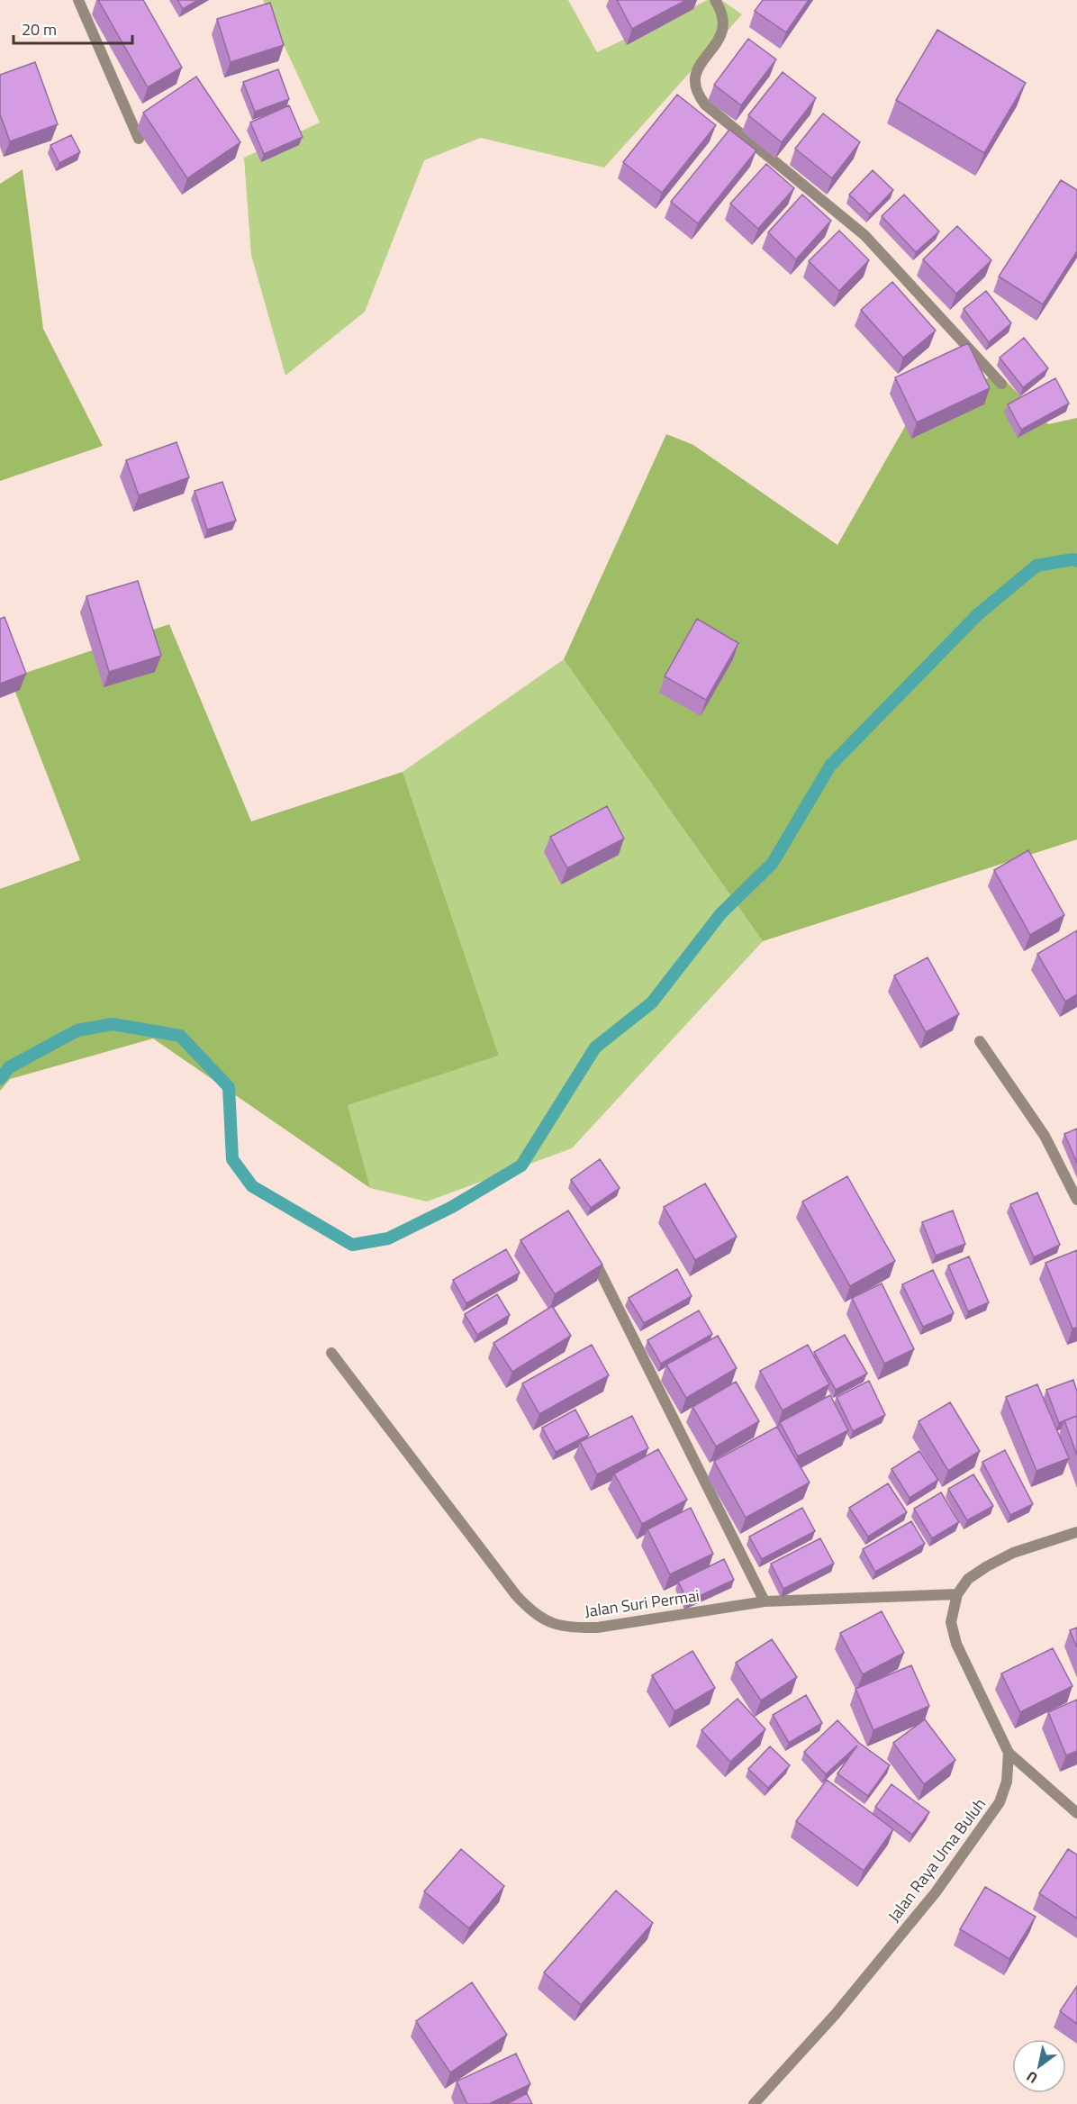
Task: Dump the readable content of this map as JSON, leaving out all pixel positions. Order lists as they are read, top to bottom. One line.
{"streets":{"street":["Jalan Suri Permai","Jalan Raya Uma Buluh"]},"crossings":[["Jalan Suri Permai","Jalan Raya Uma Buluh"]],"scale_bar":"20 m","north":"bottom left"}
